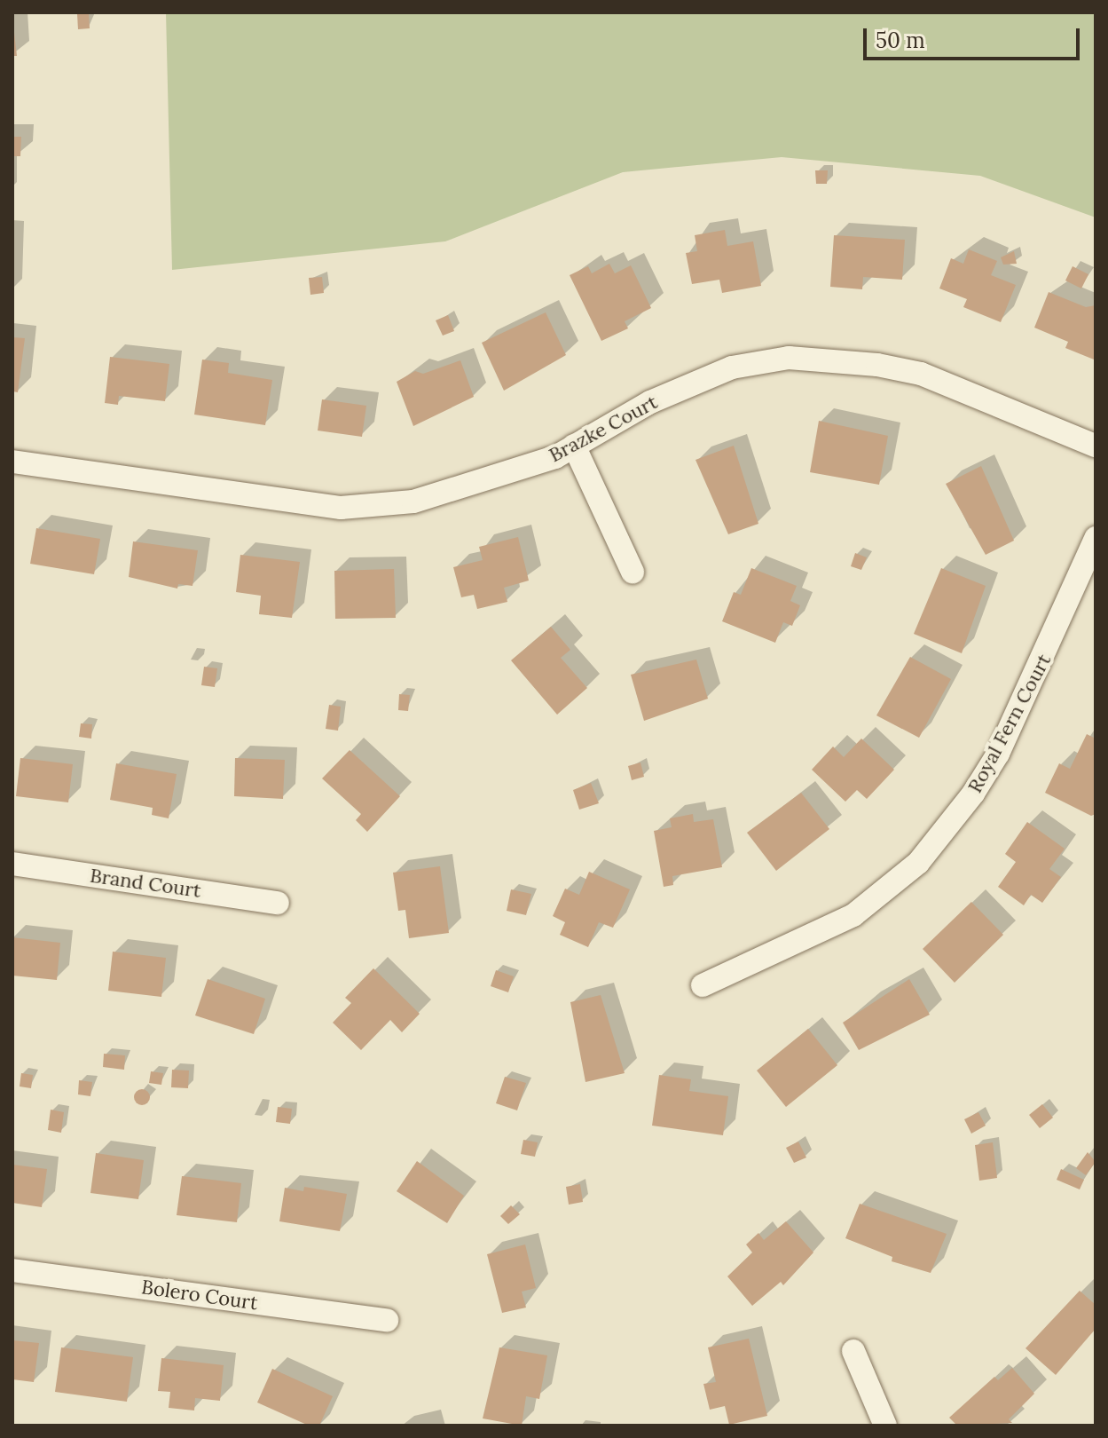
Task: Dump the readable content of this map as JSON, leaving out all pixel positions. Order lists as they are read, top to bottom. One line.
{"streets":{"street":["Brazke Court","Royal Fern Court","Brand Court","Bolero Court"]},"scale_bar":"50 m"}
